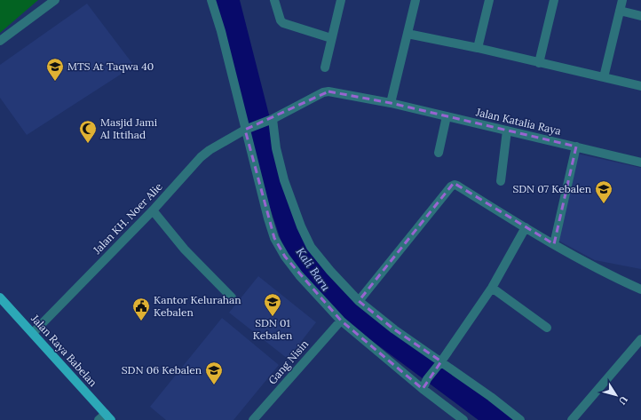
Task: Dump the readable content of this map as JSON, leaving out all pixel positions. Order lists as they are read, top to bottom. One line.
{"streets":{"main road":["Jalan Raya Babelan"],"street":["Jalan Katalia Raya","Jalan KH. Noer Alie","Gang Nisin"]},"crossings":[["Jalan Katalia Raya","Jalan KH. Noer Alie"],["Jalan KH. Noer Alie","Jalan Raya Babelan"]],"water":["Kali Baru"],"places":{"school or university":["MTS At Taqwa 40","SDN 07 Kebalen","SDN 01 Kebalen","SDN 06 Kebalen"],"mosque":["Masjid Jami Al Ittihad"],"public building":["Kantor Kelurahan Kebalen"]},"north":"bottom right"}
